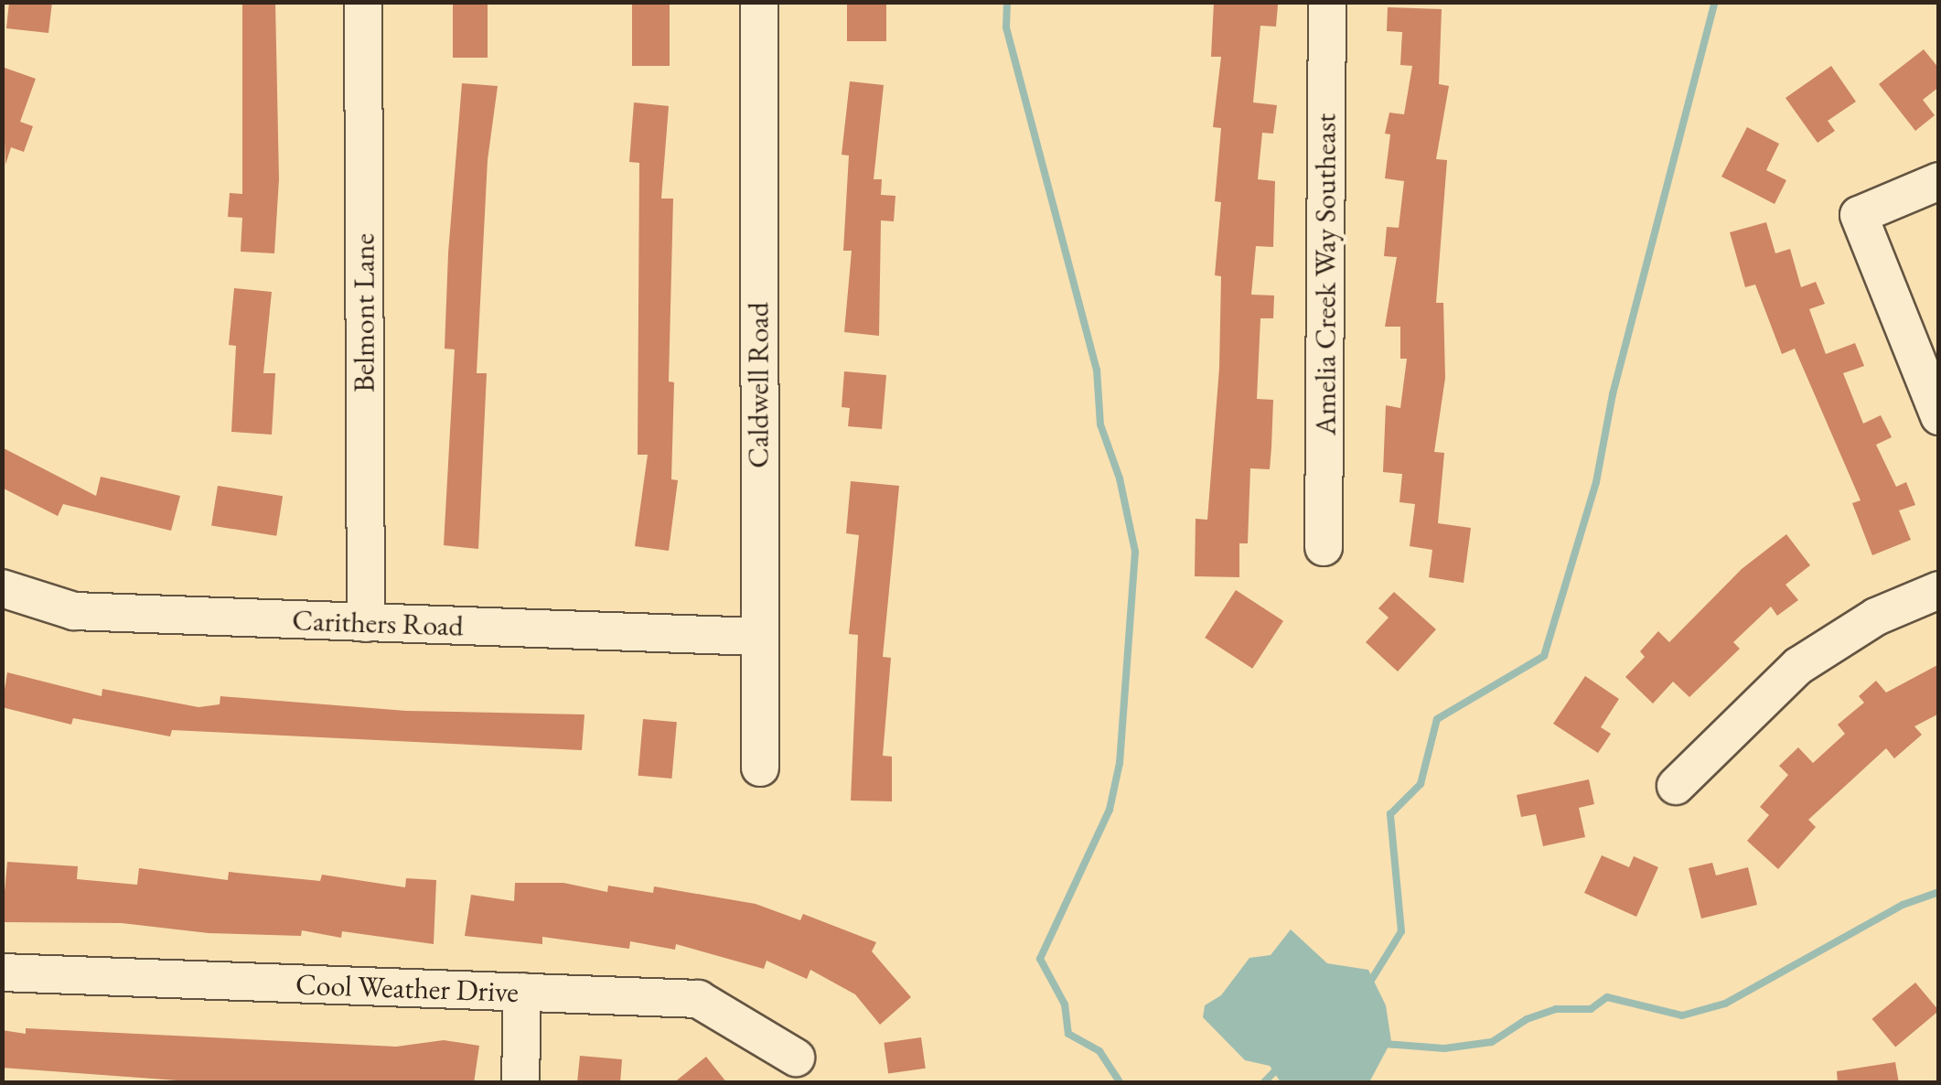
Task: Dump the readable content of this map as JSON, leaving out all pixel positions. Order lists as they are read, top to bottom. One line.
{"streets":{"street":["Amelia Creek Way Southeast","Belmont Lane","Caldwell Road","Carithers Road","Cool Weather Drive"]},"crossings":[["Belmont Lane","Carithers Road"],["Caldwell Road","Carithers Road"]]}
